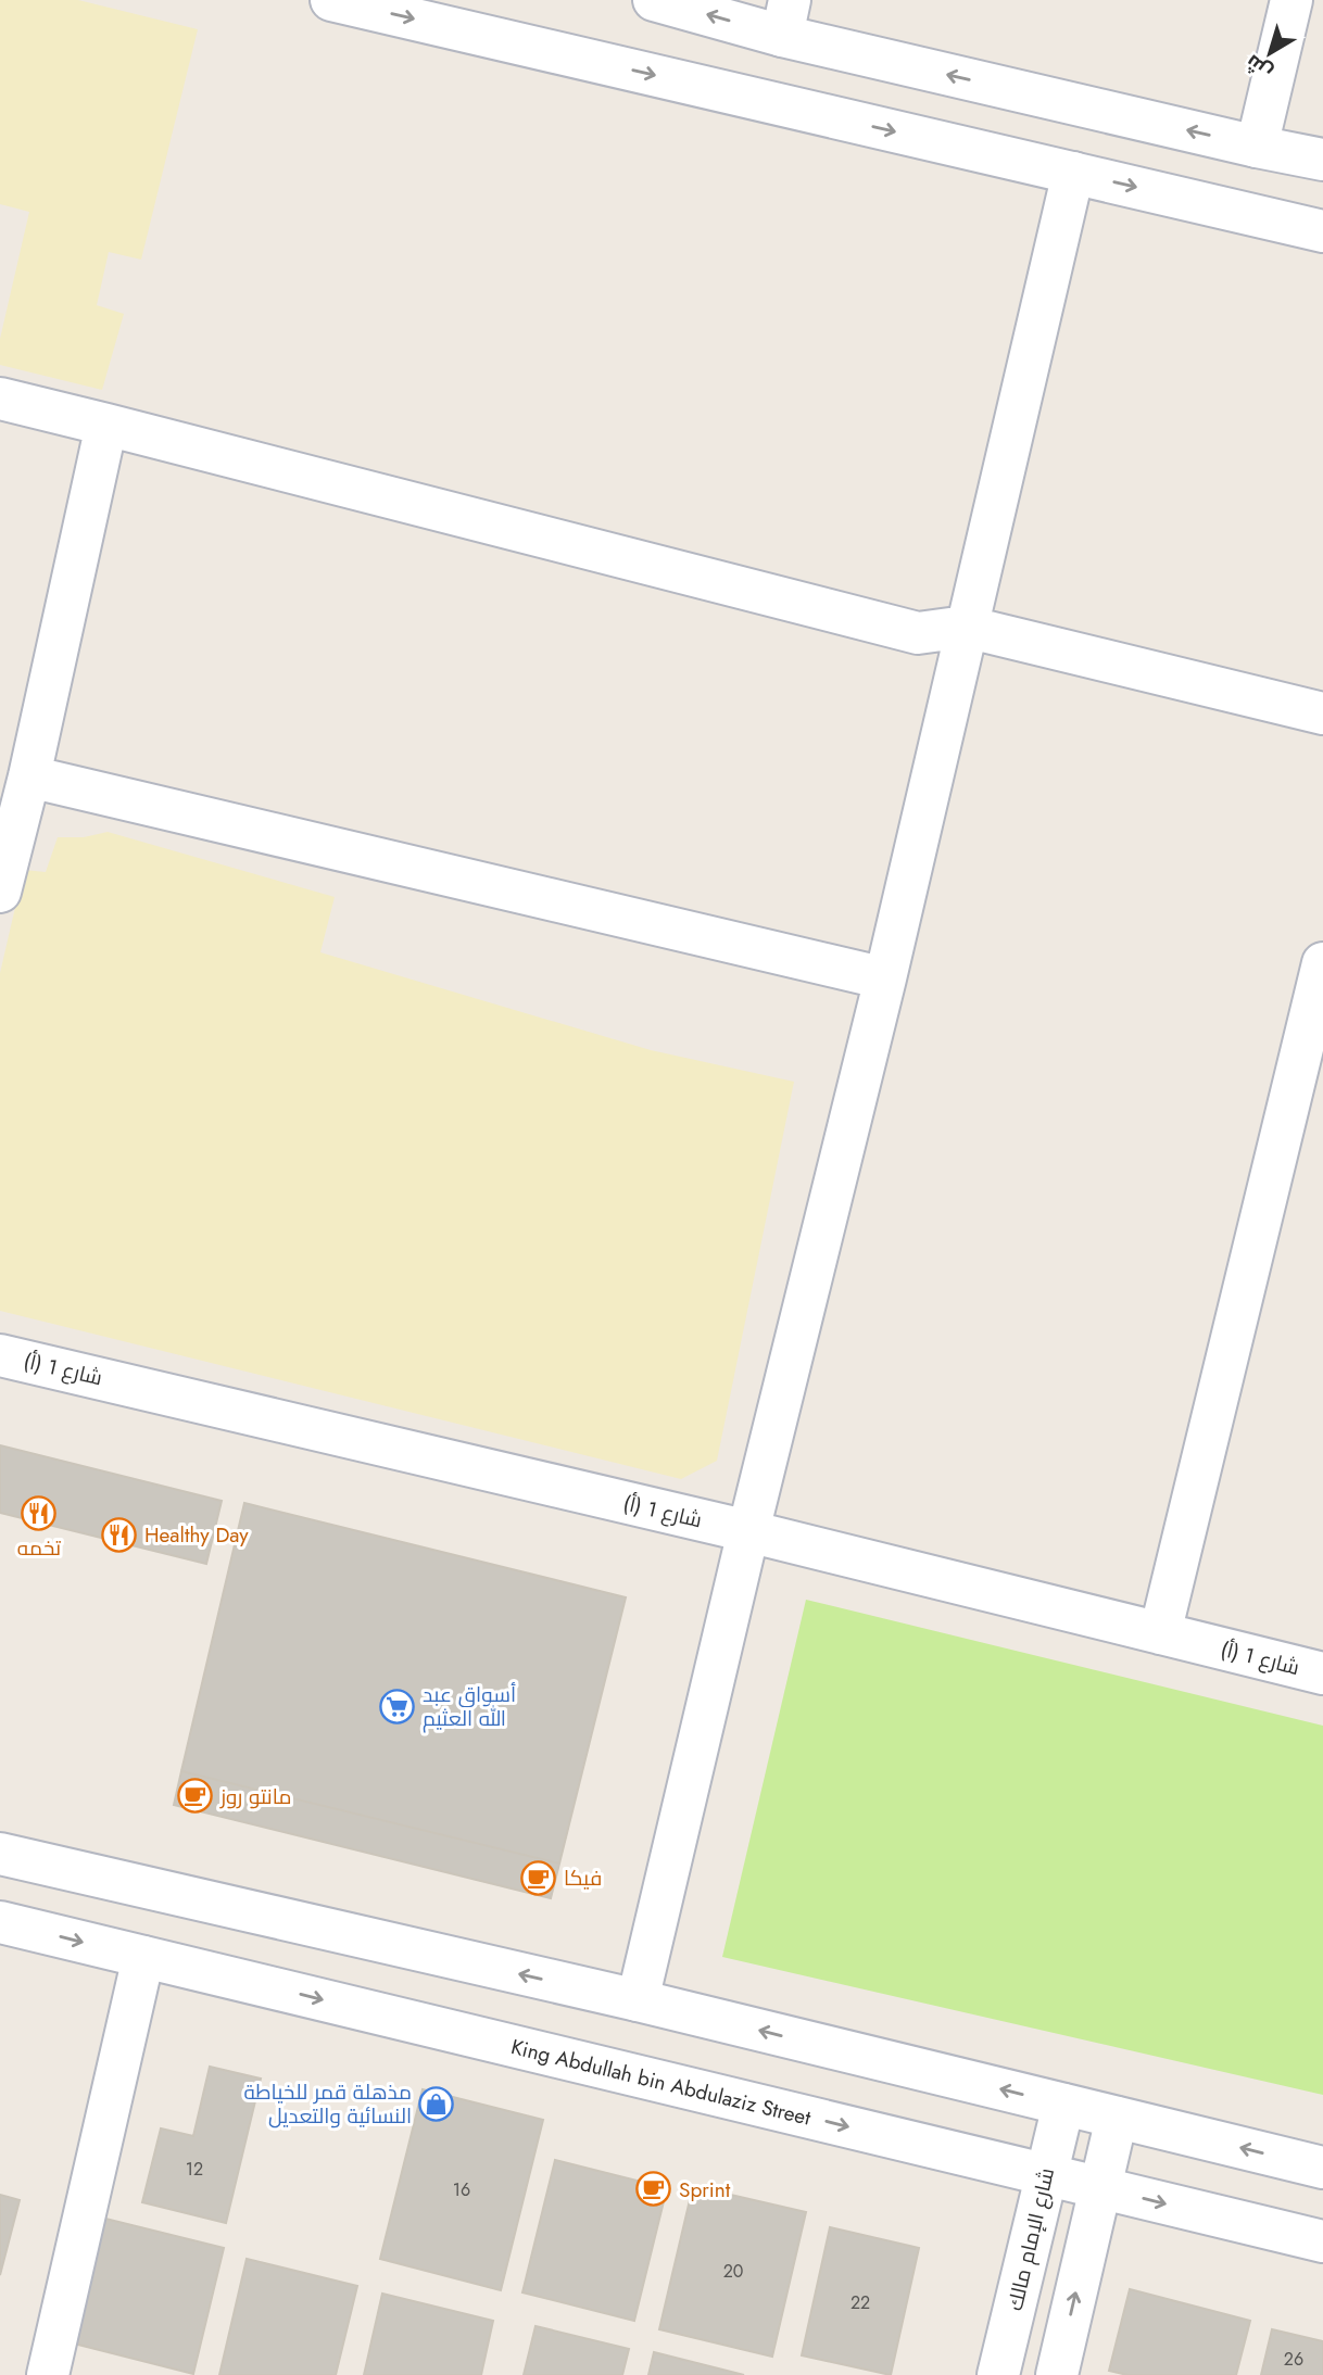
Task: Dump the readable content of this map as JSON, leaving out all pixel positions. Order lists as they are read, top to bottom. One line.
{"streets":{"street":["شارع 1 (أ)","King Abdullah bin Abdulaziz Street","شارع الإمام مالك"]},"crossings":[["King Abdullah bin Abdulaziz Street","شارع الإمام مالك"]],"places":{"restaurant":["تخمه","Healthy Day"],"supermarket":["أسواق عبد الله العثيم"],"cafe":["مانتو روز","فيكا","Sprint"],"shop":["مذهلة قمر للخياطة النسائية والتعديل"]},"house_numbers":["12","16","20","22","26"],"north":"bottom left"}
